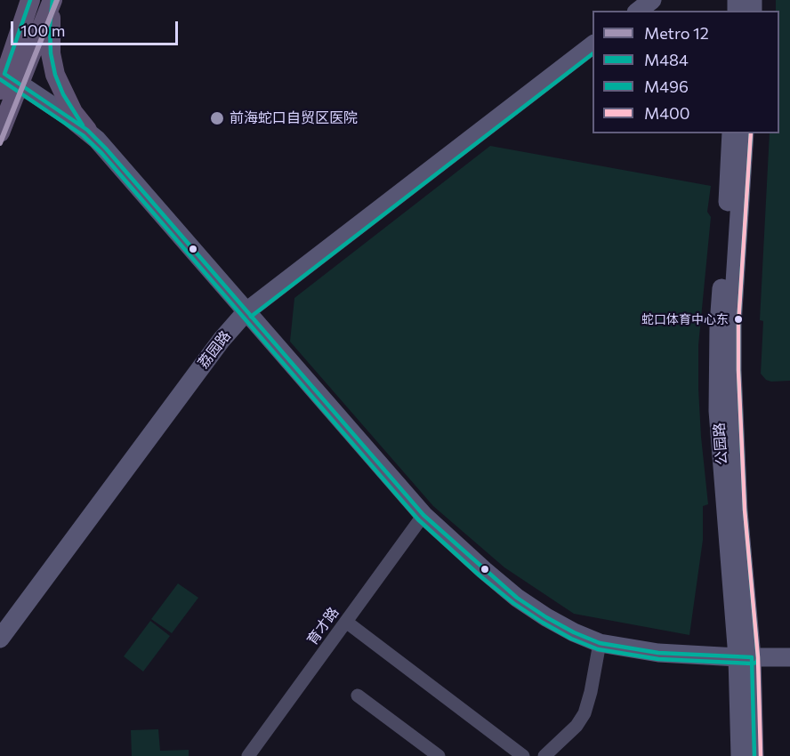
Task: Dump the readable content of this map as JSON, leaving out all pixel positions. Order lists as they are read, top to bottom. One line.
{"streets":{"street":["荔园路","公园路","育才路"]},"places":["前海蛇口自贸区医院","蛇口体育中心东"],"lines":["metro line 12","transit line M484","transit line M496","transit line M400"],"legend":["Metro 12","M484","M496","M400"],"scale_bar":"100 m"}
